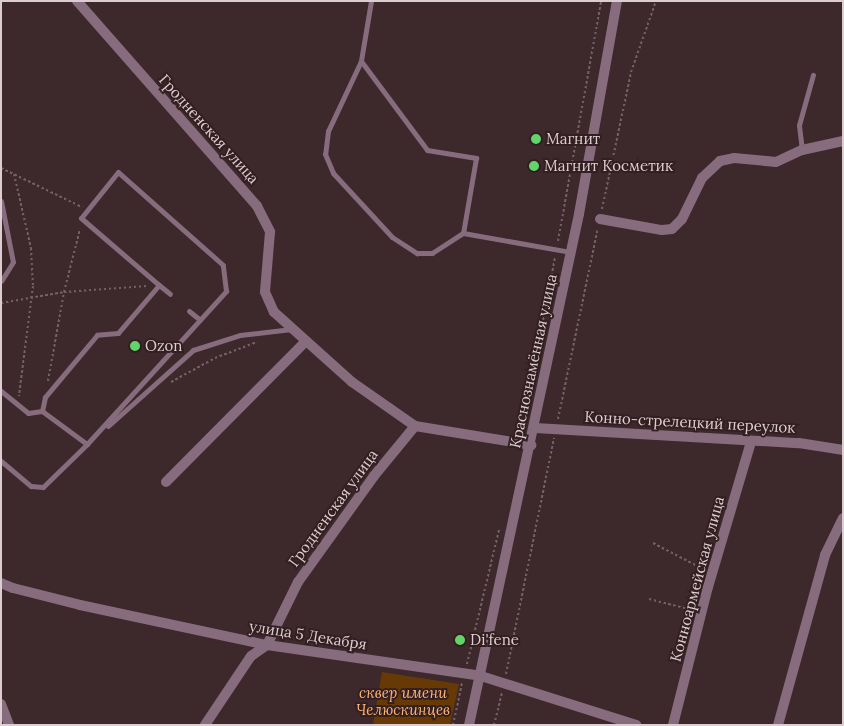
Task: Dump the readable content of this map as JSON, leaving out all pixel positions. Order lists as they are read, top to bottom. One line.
{"streets":{"street":["Гродненская улица","Краснознамённая улица","Конно-стрелецкий переулок","Конноармейская улица","улица 5 Декабря"]},"crossings":[["Гродненская улица","улица 5 Декабря"],["Краснознамённая улица","Конно-стрелецкий переулок"],["Краснознамённая улица","улица 5 Декабря"],["Конно-стрелецкий переулок","Конноармейская улица"]],"parks":["сквер имени Челюскинцев"],"places":["Магнит","Магнит Косметик","Ozon","Di'fene"]}
